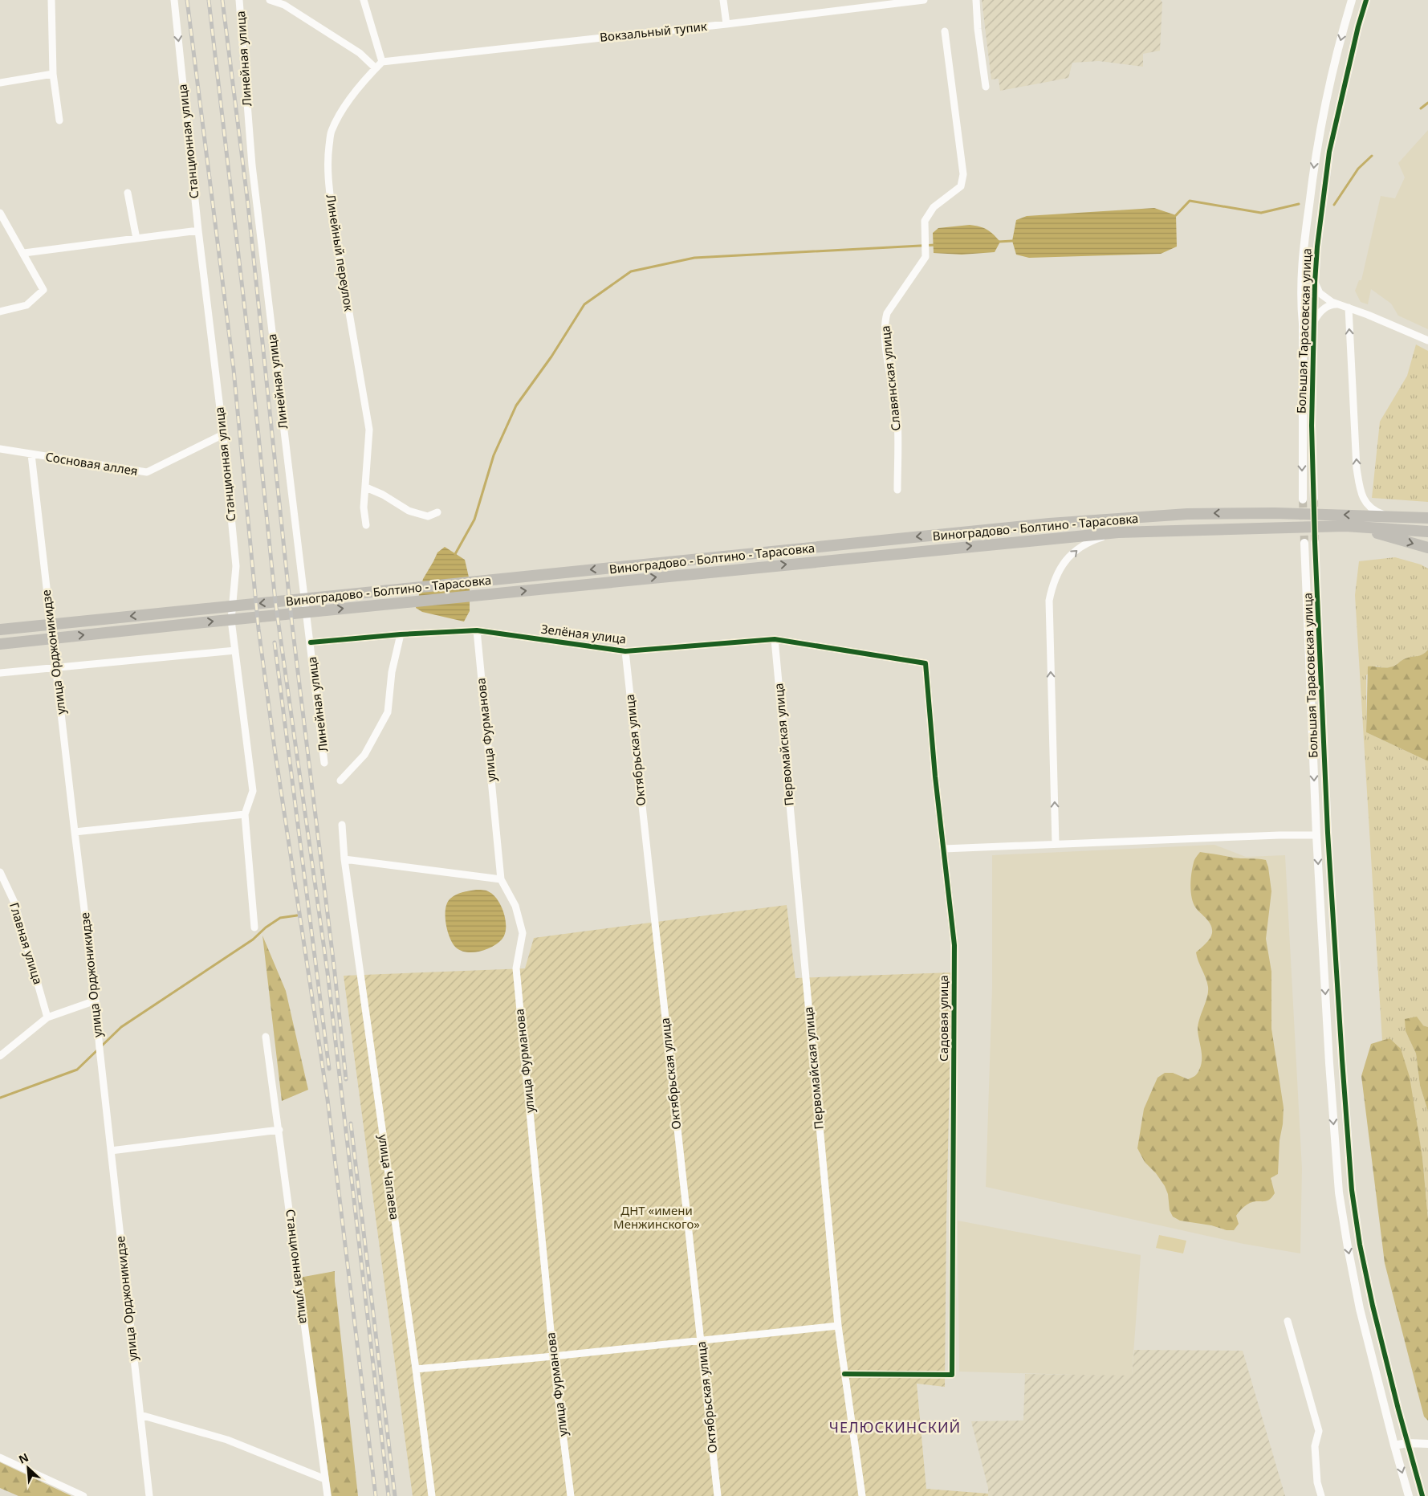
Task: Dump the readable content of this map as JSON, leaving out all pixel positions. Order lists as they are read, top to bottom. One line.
{"streets":{"main road":["Виноградово - Болтино - Тарасовка"],"street":["Вокзальный тупик","Линейная улица","Станционная улица","Линейный переулок","Большая Тарасовская улица","Славянская улица","Сосновая аллея","Зелёная улица","улица Орджоникидзе","улица Фурманова","Первомайская улица","Октябрьская улица","Главная улица","Садовая улица","улица Чапаева"]},"crossings":[["Вокзальный тупик","Линейный переулок"],["Линейная улица","Зелёная улица"],["Станционная улица","Сосновая аллея"],["Сосновая аллея","улица Орджоникидзе"],["Зелёная улица","улица Фурманова"],["Зелёная улица","Первомайская улица"],["Зелёная улица","Октябрьская улица"],["Зелёная улица","Садовая улица"],["Первомайская улица","Садовая улица"]],"districts":["ЧЕЛЮСКИНСКИЙ"],"parks":["ДНТ «имени Менжинского»"],"north":"top left"}
